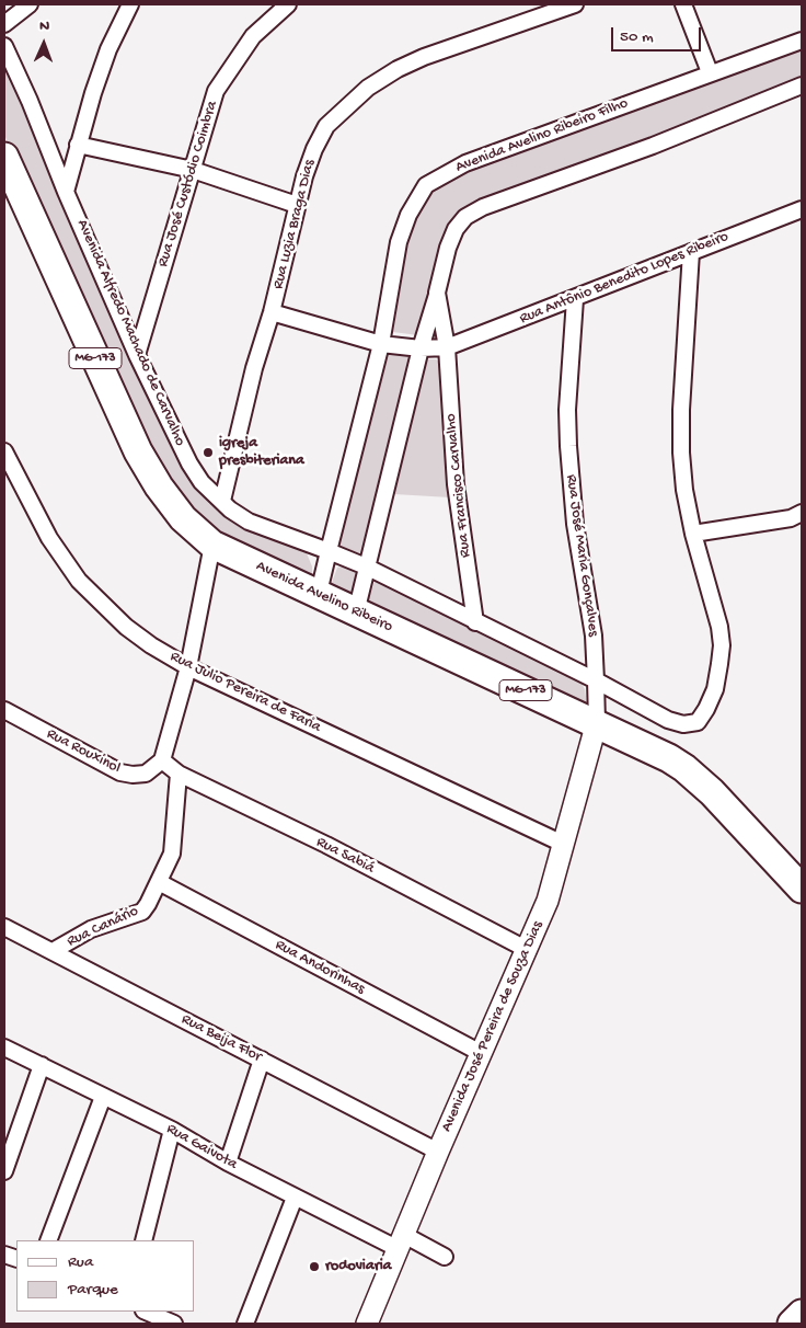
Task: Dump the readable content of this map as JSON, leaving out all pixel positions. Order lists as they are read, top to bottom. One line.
{"streets":{"highway":["MG-173","Avenida Avelino Ribeiro"],"street":["Avenida Avelino Ribeiro Filho","Rua José Custódio Coimbra","Rua Luzia Braga Dias","Rua Antônio Benedito Lopes Ribeiro","Avenida Alfredo Machado de Carvalho","Rua Francisco Carvalho","Rua José Maria Gonçalves","Rua Julio Pereira de Faria","Rua Rouxinol","Rua Sabiá","Rua Canário","Rua Andorinhas","Avenida José Pereira de Souza Dias","Rua Beija Flor","Rua Gaivota"]},"crossings":[["Avenida Avelino Ribeiro Filho","Rua Antônio Benedito Lopes Ribeiro"],["Avenida Avelino Ribeiro Filho","Avenida Alfredo Machado de Carvalho"],["Rua José Custódio Coimbra","Avenida Alfredo Machado de Carvalho"],["Rua Luzia Braga Dias","Rua Antônio Benedito Lopes Ribeiro"],["Rua Luzia Braga Dias","Avenida Alfredo Machado de Carvalho"],["Rua Antônio Benedito Lopes Ribeiro","Avenida Alfredo Machado de Carvalho"],["Rua Antônio Benedito Lopes Ribeiro","Rua Francisco Carvalho"],["Rua Antônio Benedito Lopes Ribeiro","Rua José Maria Gonçalves"],["Avenida Alfredo Machado de Carvalho","Rua Francisco Carvalho"],["Avenida Alfredo Machado de Carvalho","Rua José Maria Gonçalves"],["Rua José Maria Gonçalves","Avenida Avelino Ribeiro"],["Rua José Maria Gonçalves","Avenida José Pereira de Souza Dias"],["Avenida Avelino Ribeiro","Avenida José Pereira de Souza Dias"],["Rua Julio Pereira de Faria","Avenida José Pereira de Souza Dias"],["Rua Rouxinol","Rua Sabiá"],["Rua Sabiá","Rua Canário"],["Rua Sabiá","Avenida José Pereira de Souza Dias"],["Rua Canário","Rua Andorinhas"],["Rua Canário","Rua Beija Flor"],["Rua Andorinhas","Avenida José Pereira de Souza Dias"],["Avenida José Pereira de Souza Dias","Rua Beija Flor"],["Avenida José Pereira de Souza Dias","Rua Gaivota"]],"places":["igreja presbiteriana","rodoviaria"],"legend":["Rua","Parque"],"scale_bar":"50 m","north":"top"}
